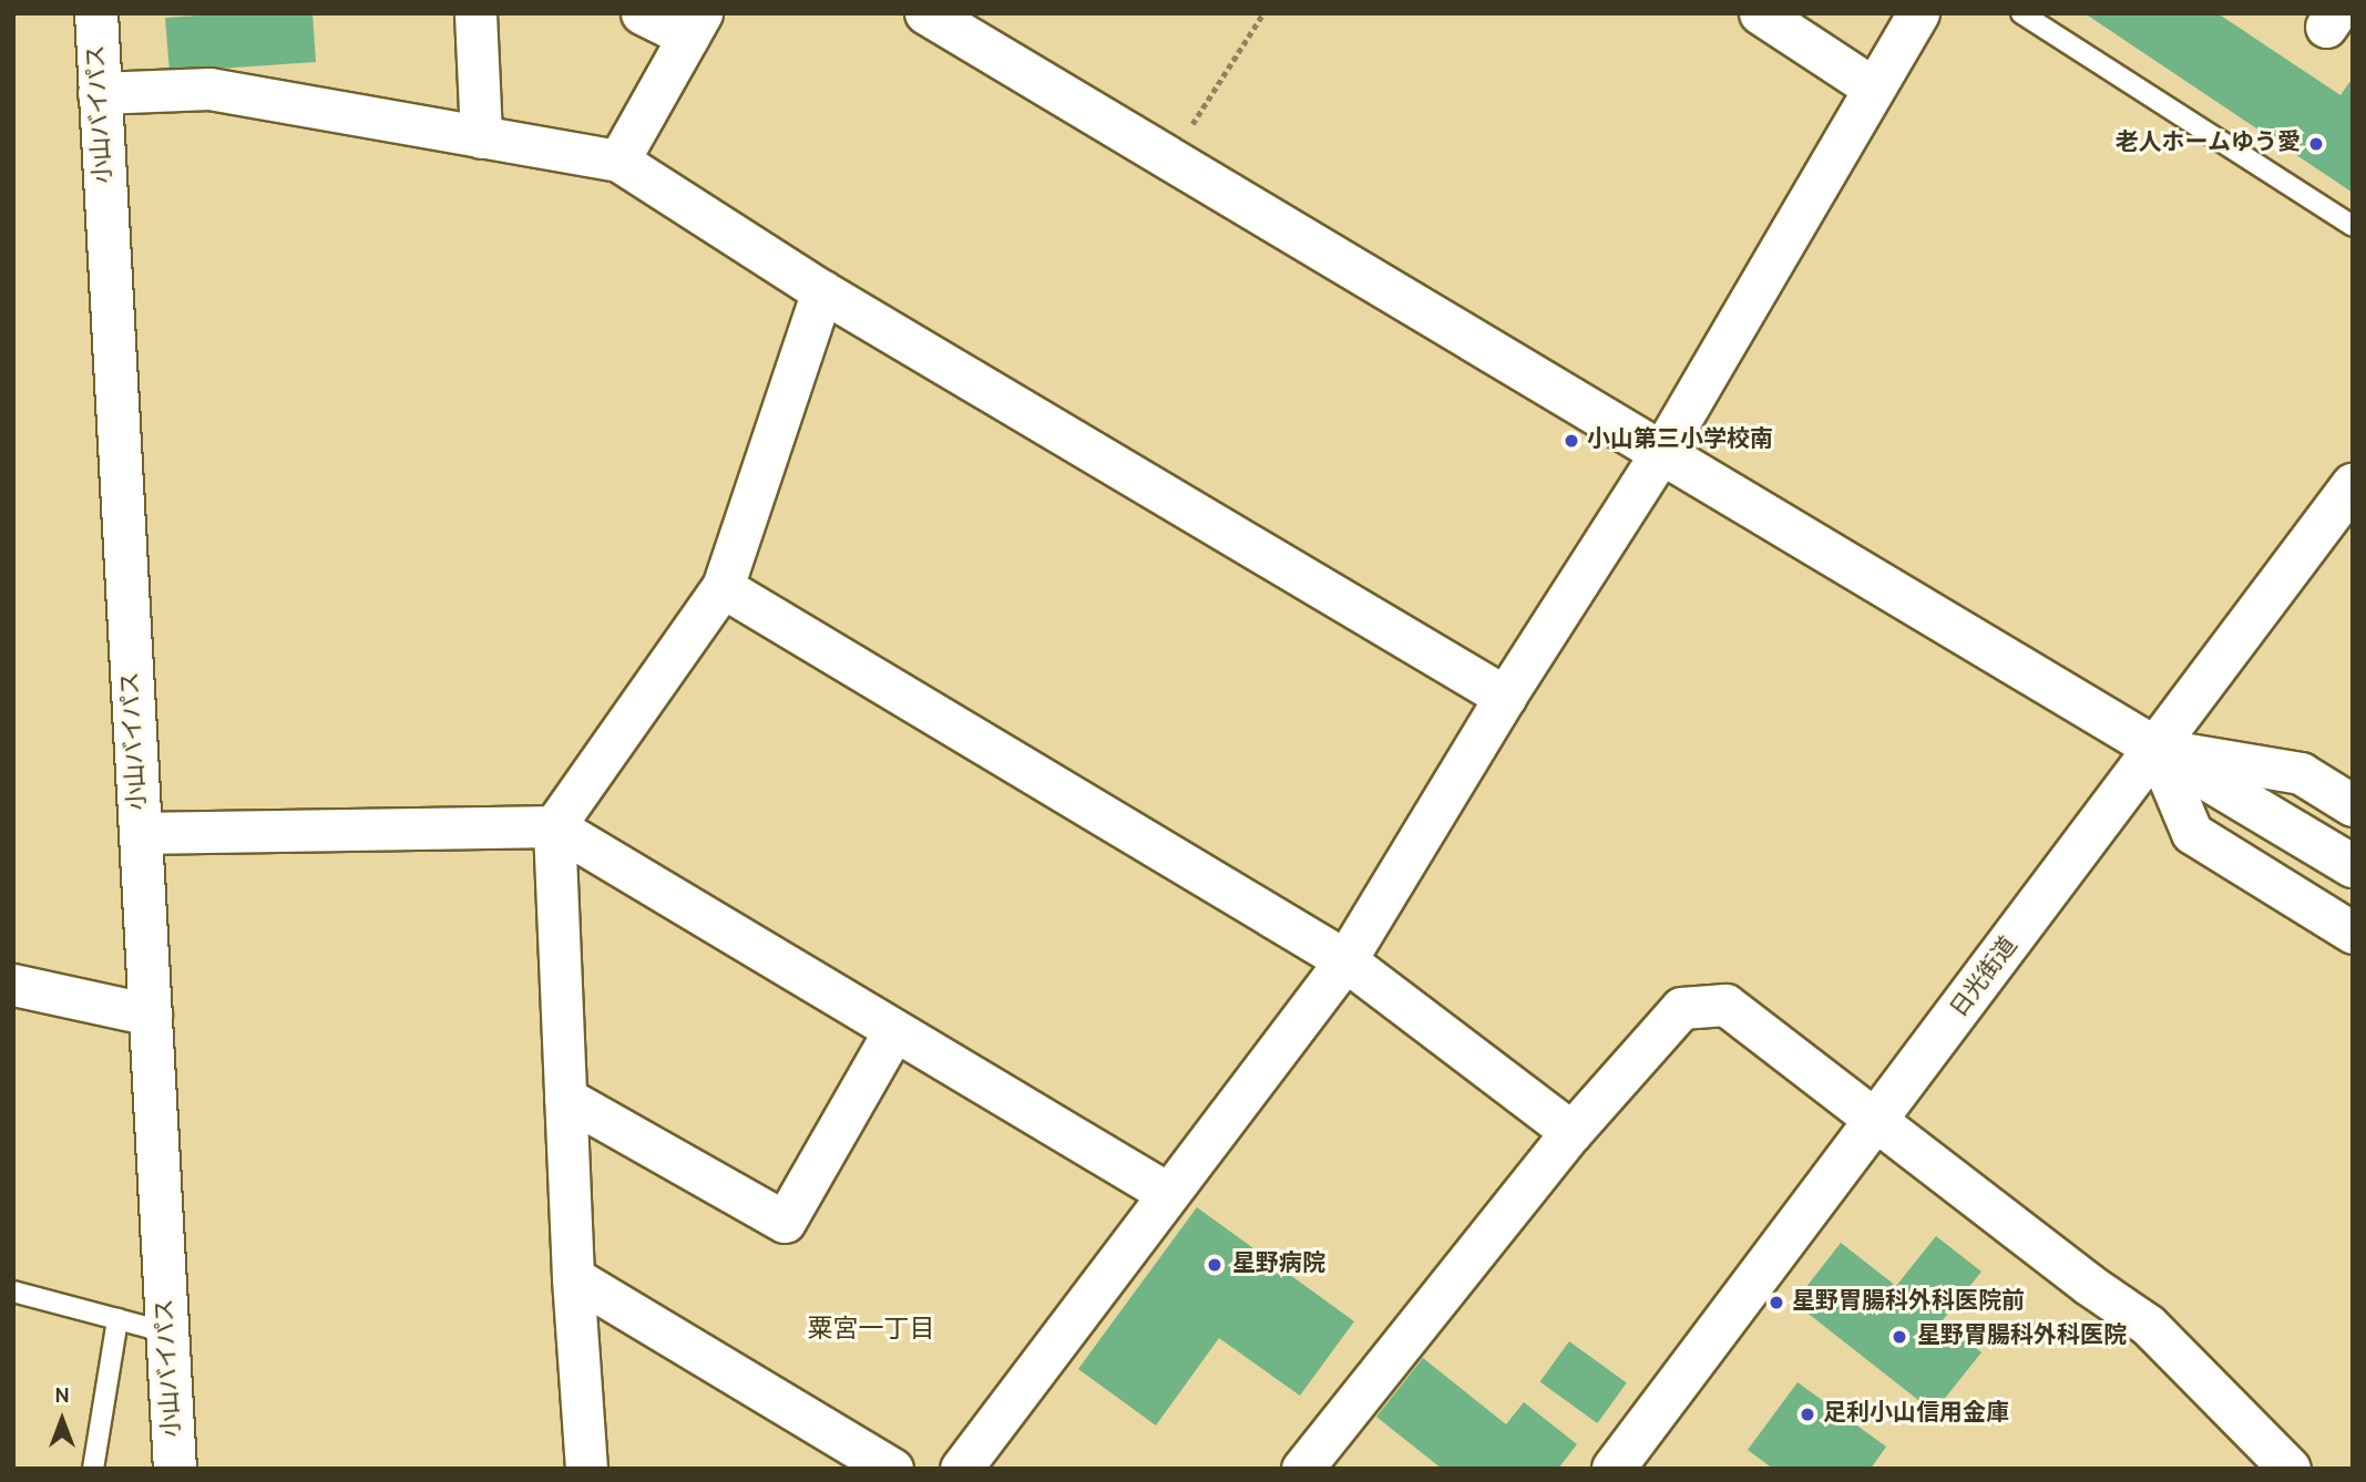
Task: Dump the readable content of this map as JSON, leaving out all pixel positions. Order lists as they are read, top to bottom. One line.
{"streets":{"main road":["小山バイパス","日光街道"]},"districts":["粟宮一丁目"],"places":["老人ホームゆう愛","小山第三小学校南","星野病院","星野胃腸科外科医院前","星野胃腸科外科医院","足利小山信用金庫"],"north":"top"}
